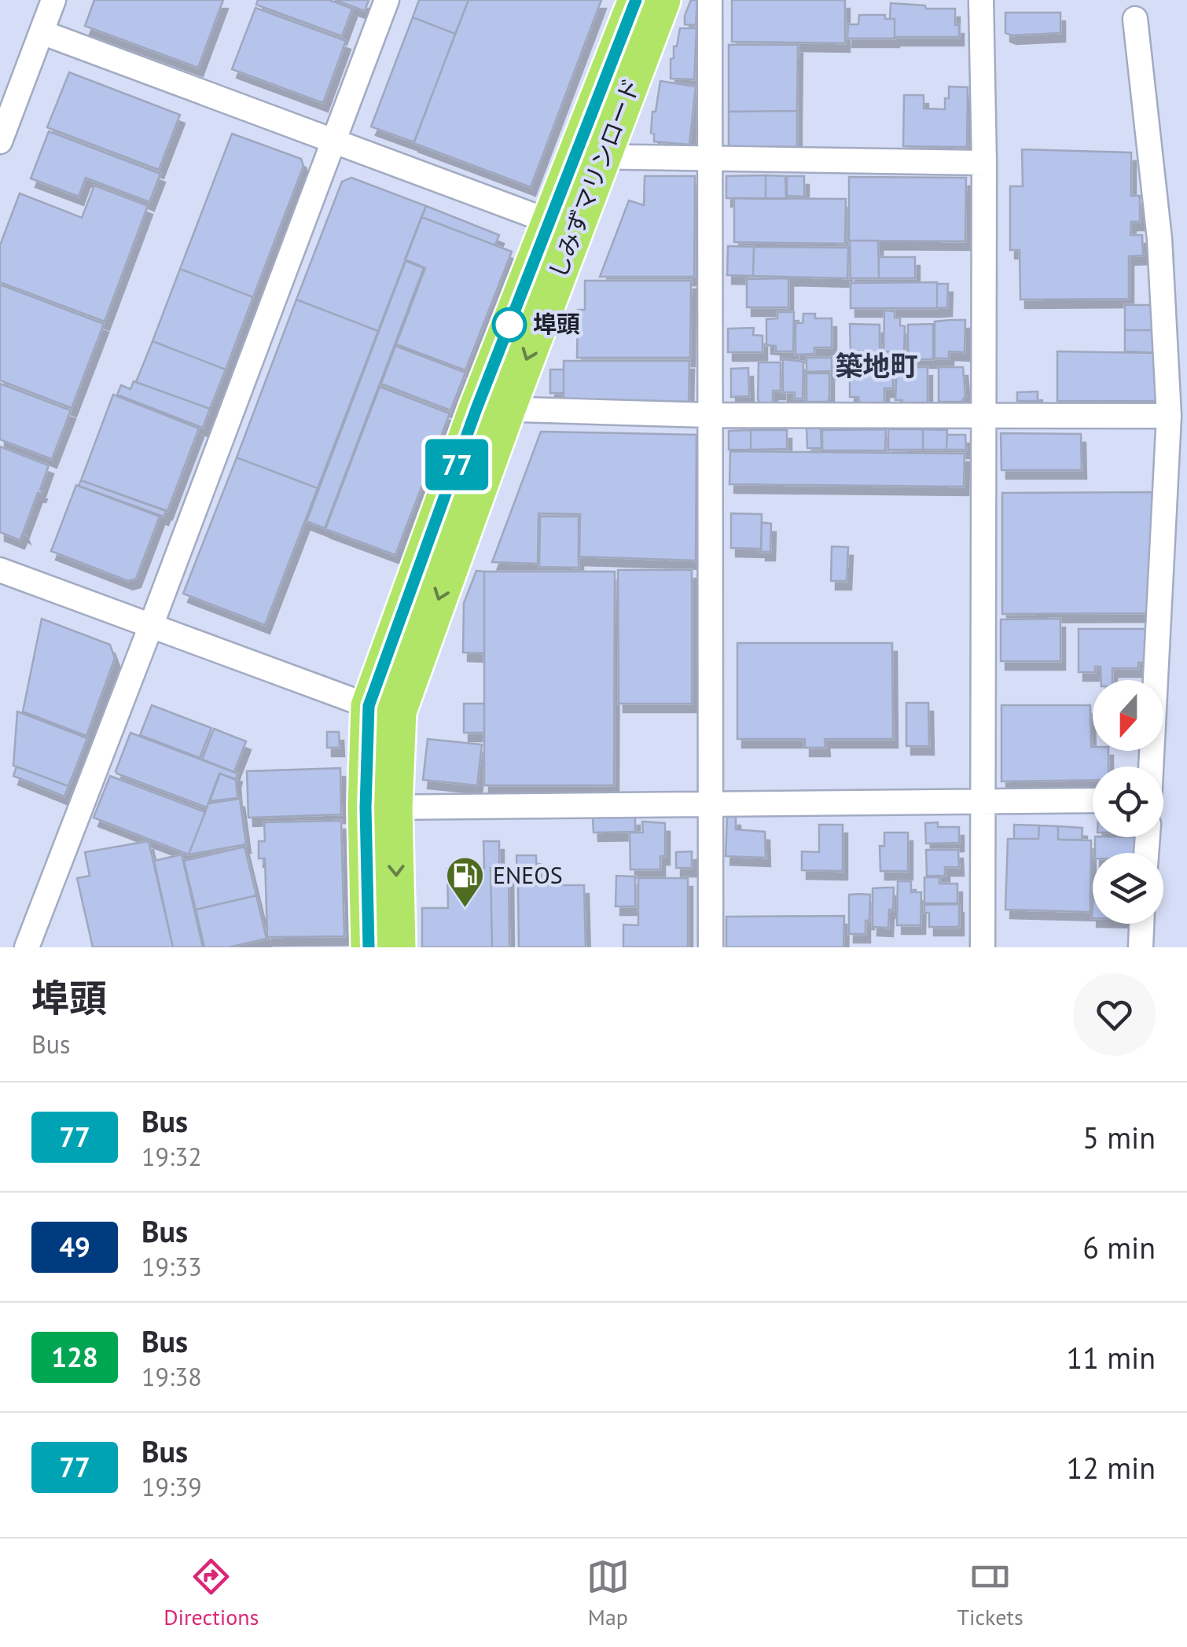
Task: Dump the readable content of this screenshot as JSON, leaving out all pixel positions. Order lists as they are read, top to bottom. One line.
{"streets":{"highway":["しみずマリンロード"]},"districts":["築地町"],"places":{"other":["埠頭"],"fuel station":["ENEOS"]},"lines":["bus line 77"],"north":"bottom","page":{"on_map":"77","heading":["埠頭","Bus"],"list":[{"mark":"77","name":"Bus","note":"19:32","value":"5 min"},{"mark":"49","name":"Bus","note":"19:33","value":"6 min"},{"mark":"128","name":"Bus","note":"19:38","value":"11 min"},{"mark":"77","name":"Bus","note":"19:39","value":"12 min"}],"tabs":["Directions","Map","Tickets"]}}
